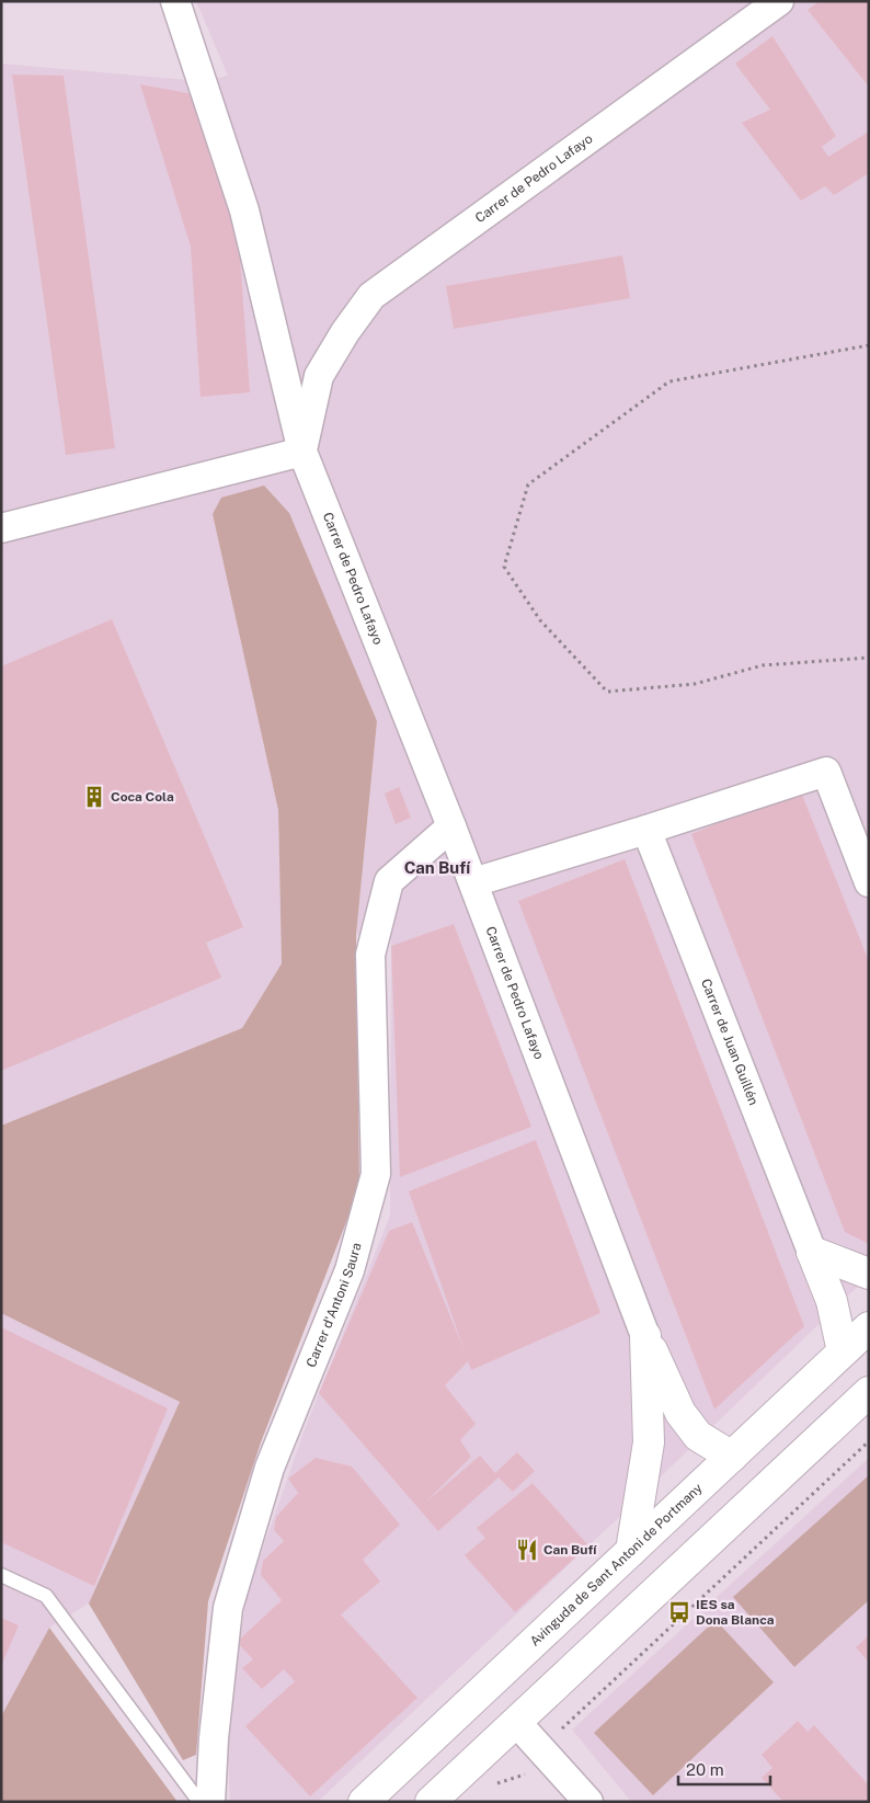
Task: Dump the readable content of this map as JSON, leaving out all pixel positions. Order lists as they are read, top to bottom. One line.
{"streets":{"main road":["Avinguda de Sant Antoni de Portmany"],"street":["Carrer de Pedro Lafayo","Carrer de Juan Guillén","Carrer d'Antoni Saura"]},"crossings":[["Carrer de Pedro Lafayo","Carrer d'Antoni Saura"]],"districts":["Can Bufí"],"places":{"building":["Coca Cola"],"restaurant":["Can Bufí"],"bus stop":["IES sa Dona Blanca"]},"scale_bar":"20 m"}
